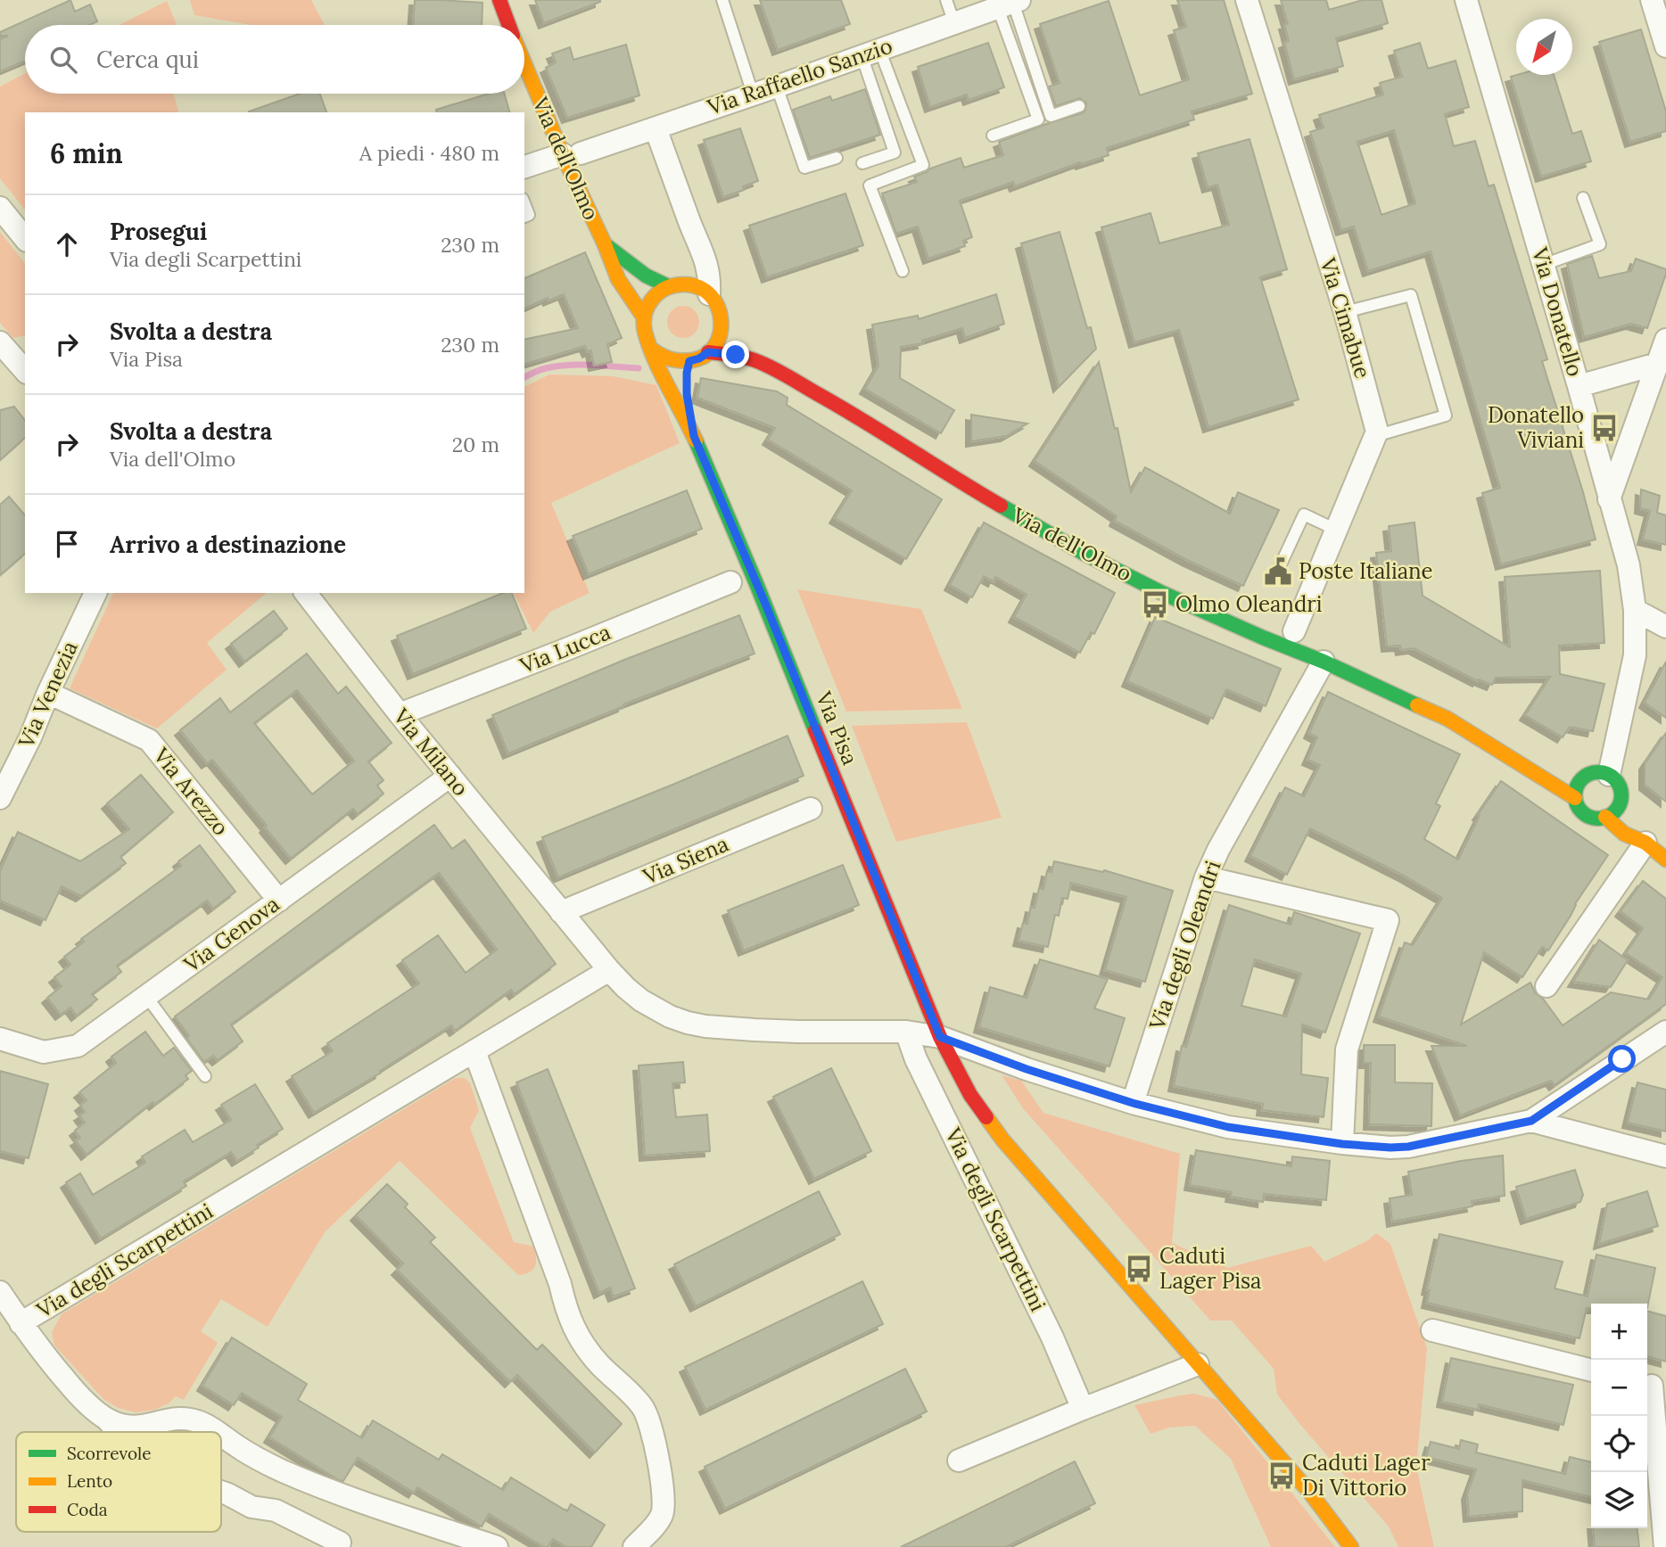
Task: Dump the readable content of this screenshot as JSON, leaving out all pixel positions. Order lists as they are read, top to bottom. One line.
{"streets":{"main road":["Via dell'Olmo","Via Pisa"],"street":["Via Raffaello Sanzio","Via Donatello","Via Cimabue","Via Lucca","Via Venezia","Via Milano","Via Arezzo","Via Siena","Via Genova","Via degli Oleandri","Via degli Scarpettini"]},"crossings":[["Via Raffaello Sanzio","Via dell'Olmo"],["Via dell'Olmo","Via Donatello"],["Via dell'Olmo","Via Pisa"],["Via dell'Olmo","Via degli Oleandri"],["Via Lucca","Via Milano"],["Via Venezia","Via Arezzo"],["Via Milano","Via Siena"],["Via Milano","Via Genova"],["Via Arezzo","Via Genova"]],"places":{"bus stop":["Donatello Viviani","Olmo Oleandri","Caduti Lager Pisa","Caduti Lager Di Vittorio"],"public building":["Poste Italiane"]},"legend":["Scorrevole","Lento","Coda"],"north":"bottom left","page":{"search":"Cerca qui","heading":["6 min","A piedi · 480 m"],"list":[["Prosegui","Via degli Scarpettini","230 m"],["Svolta a destra","Via Pisa","230 m"],["Svolta a destra","Via dell'Olmo","20 m"],"Arrivo a destinazione"],"map_buttons":["+","−"]}}
